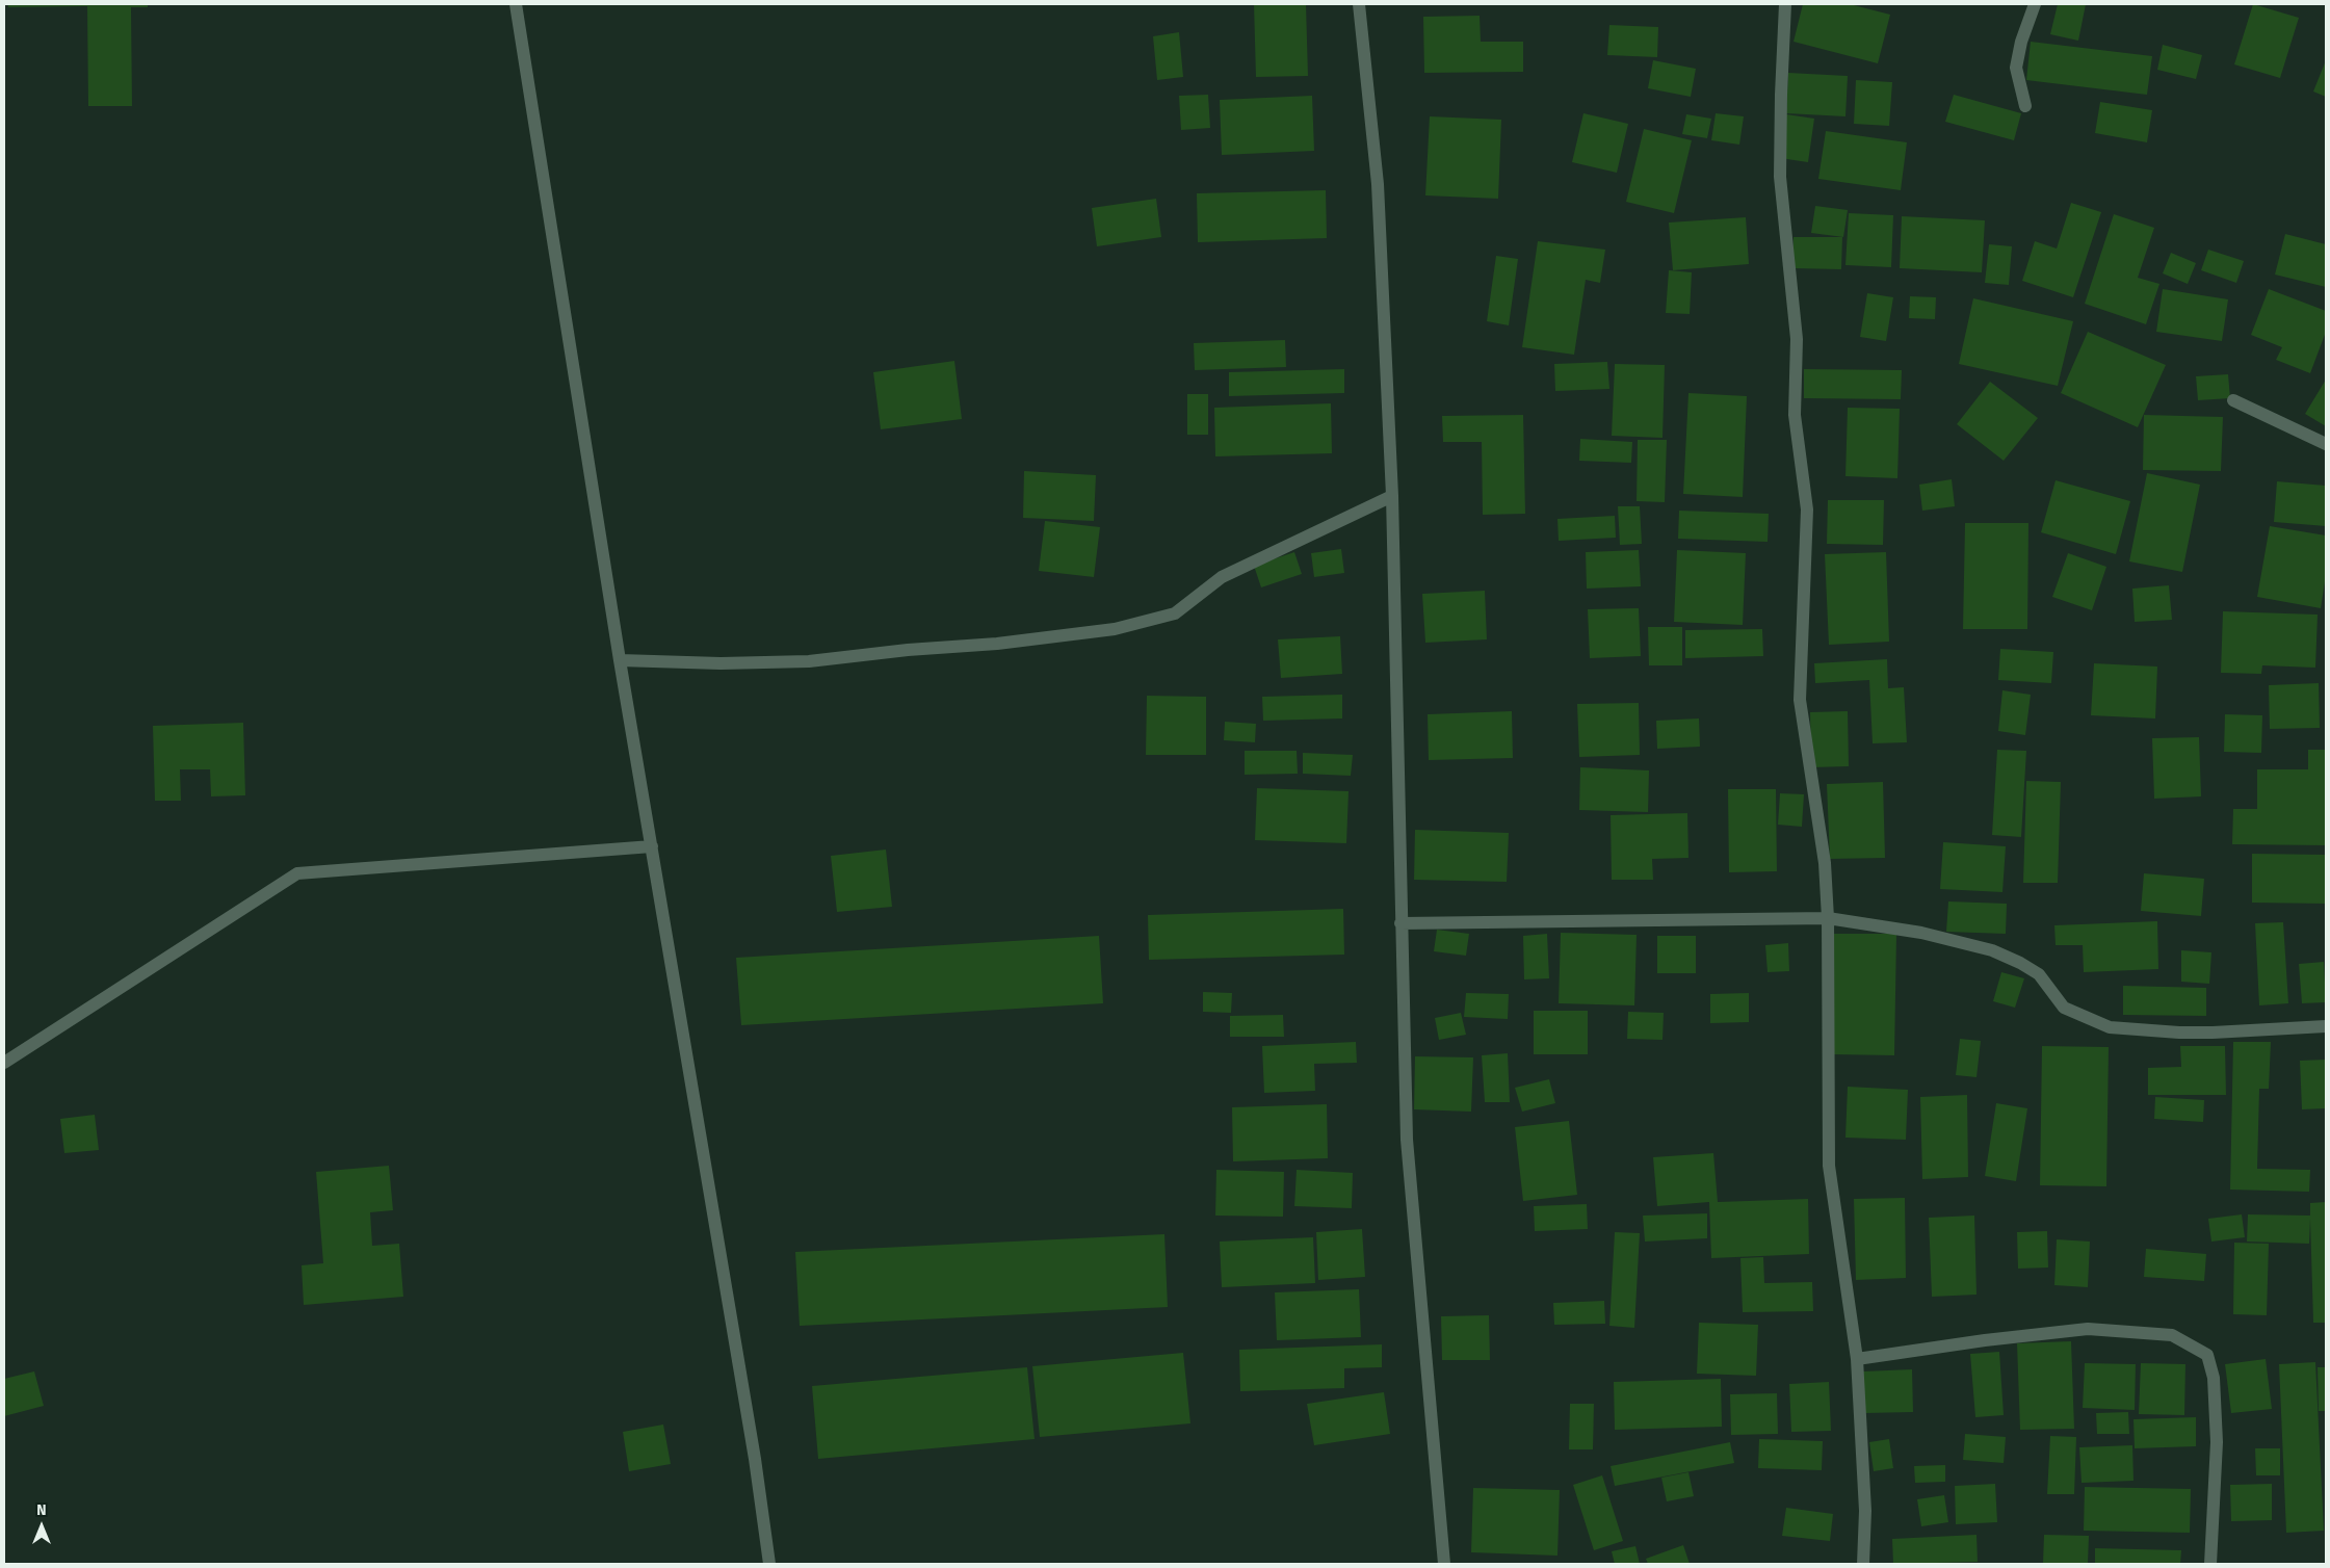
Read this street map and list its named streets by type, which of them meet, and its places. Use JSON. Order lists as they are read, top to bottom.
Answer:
{
  "north": "top"
}
